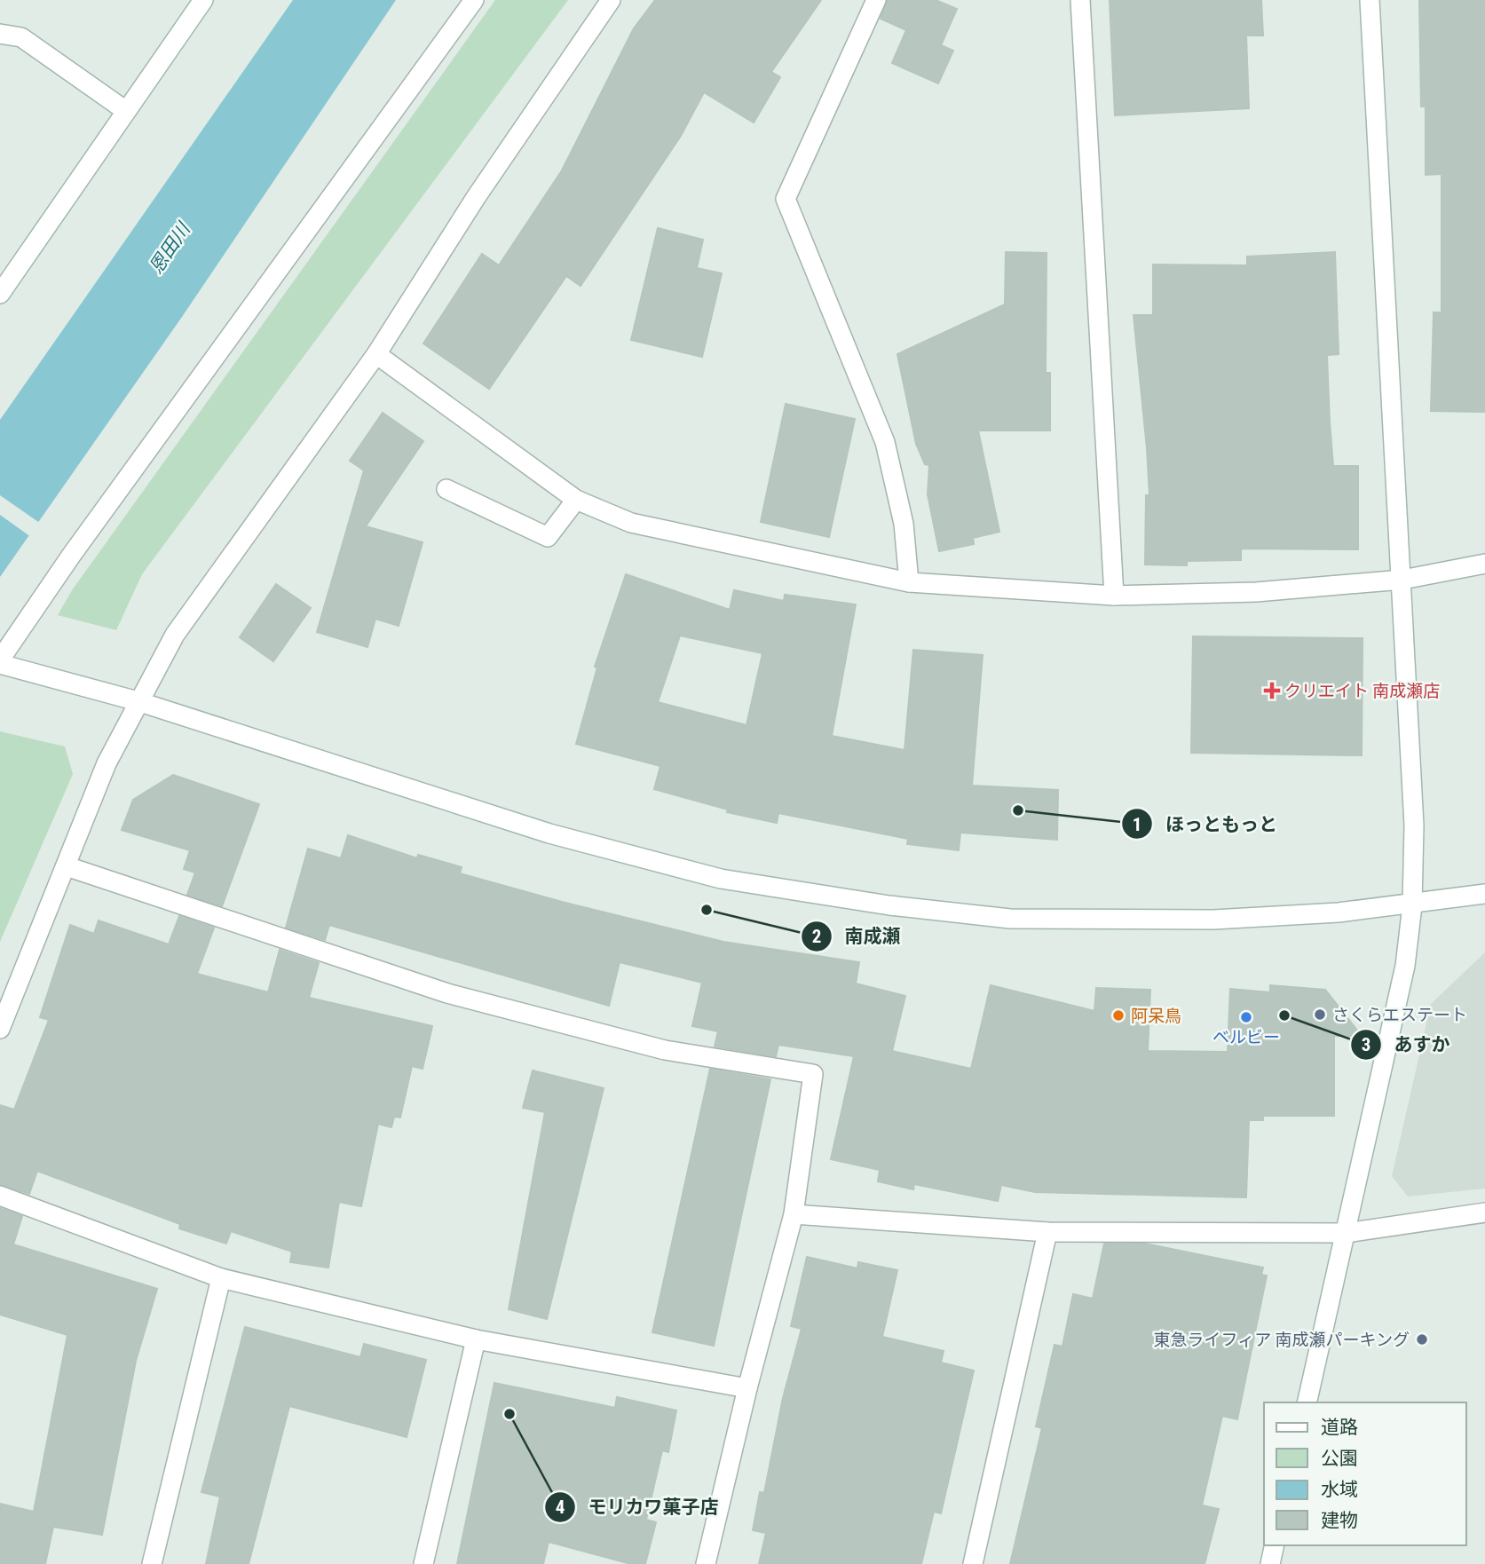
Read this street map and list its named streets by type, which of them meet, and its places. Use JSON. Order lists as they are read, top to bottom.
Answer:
{
  "water": ["恩田川"],
  "places": {
    "health": ["クリエイト 南成瀬店"],
    "other": [
      "ほっともっと",
      "南成瀬",
      "さくらエステート",
      "阿呆鳥",
      "あすか",
      "ベルビー",
      "東急ライフィア 南成瀬パーキング",
      "モリカワ菓子店"
    ]
  },
  "legend": [
    "道路",
    "公園",
    "水域",
    "建物"
  ]
}
